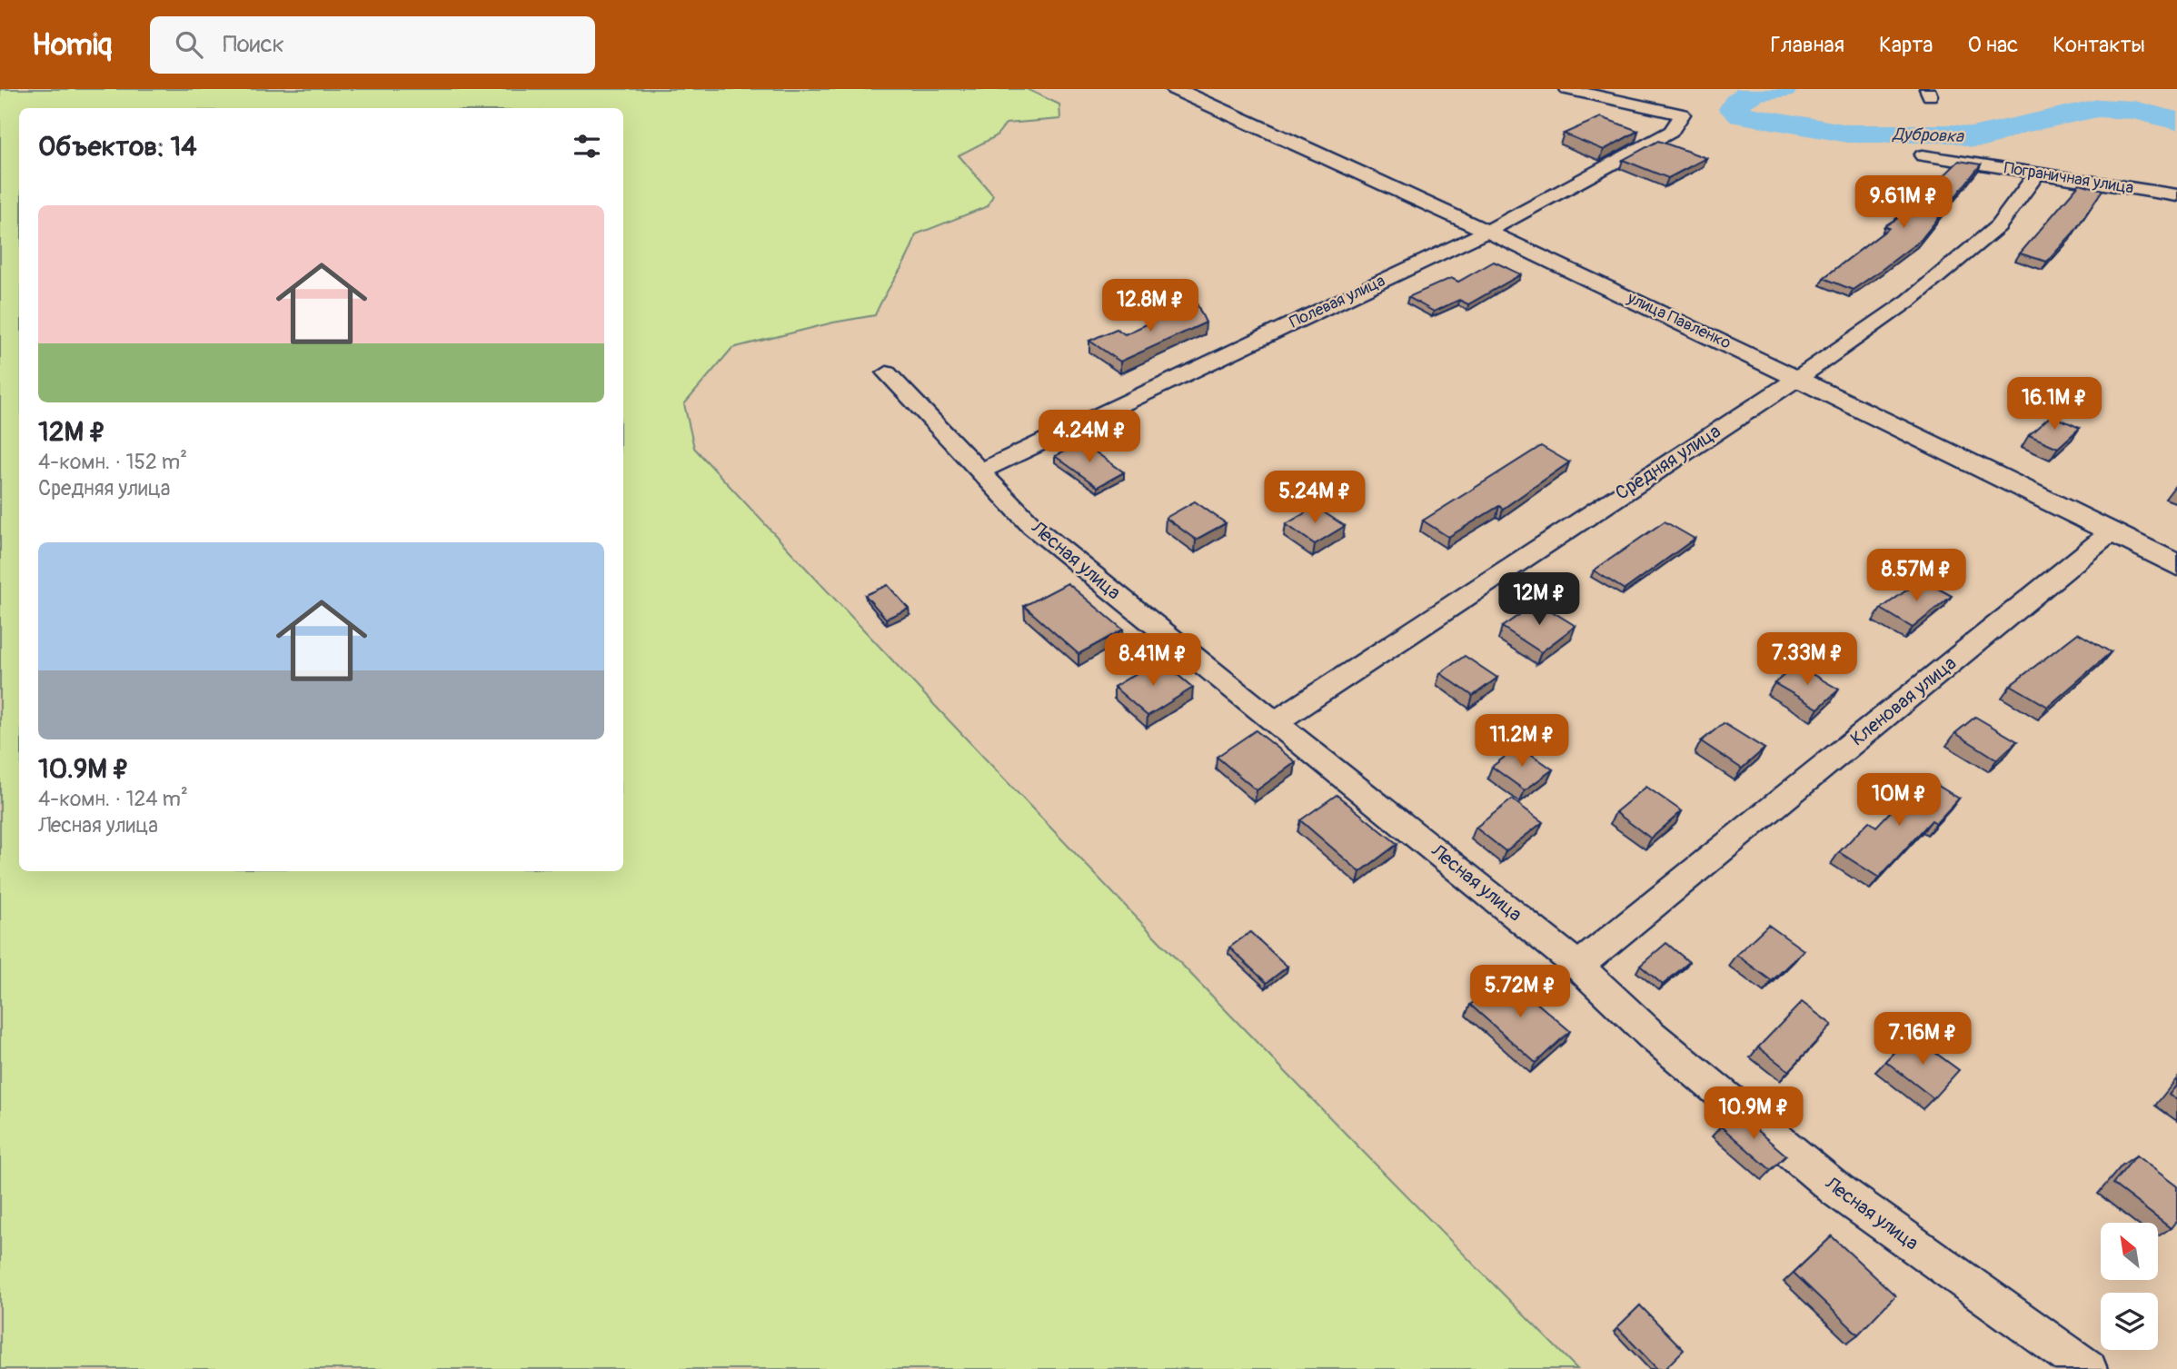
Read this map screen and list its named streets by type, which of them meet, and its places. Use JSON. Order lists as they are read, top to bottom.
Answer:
{
  "streets": {
    "street": [
      "Пограничная улица",
      "Полевая улица",
      "улица Павленко",
      "Средняя улица",
      "Лесная улица",
      "Кленовая улица"
    ]
  },
  "crossings": [
    ["Пограничная улица", "Средняя улица"],
    ["Полевая улица", "улица Павленко"],
    ["Полевая улица", "Лесная улица"],
    ["улица Павленко", "Средняя улица"],
    ["улица Павленко", "Кленовая улица"],
    ["Средняя улица", "Лесная улица"],
    ["Лесная улица", "Кленовая улица"]
  ],
  "water": ["Дубровка"],
  "north": "top left",
  "page": {
    "header": "Homiq",
    "search": "Поиск",
    "nav": [
      "Главная",
      "Карта",
      "О нас",
      "Контакты"
    ],
    "heading": "Объектов: 14",
    "price": [
      "9.61M ₽",
      "12.8M ₽",
      "16.1M ₽",
      "4.24M ₽",
      "5.24M ₽",
      "8.57M ₽",
      "12M ₽",
      "7.33M ₽",
      "8.41M ₽",
      "11.2M ₽",
      "10M ₽",
      "5.72M ₽",
      "7.16M ₽",
      "10.9M ₽"
    ],
    "list": [
      {
        "name": "12M ₽",
        "note": "4-комн. · 152 m² · Средняя улица"
      },
      {
        "name": "10.9M ₽",
        "note": "4-комн. · 124 m² · Лесная улица"
      }
    ]
  }
}
